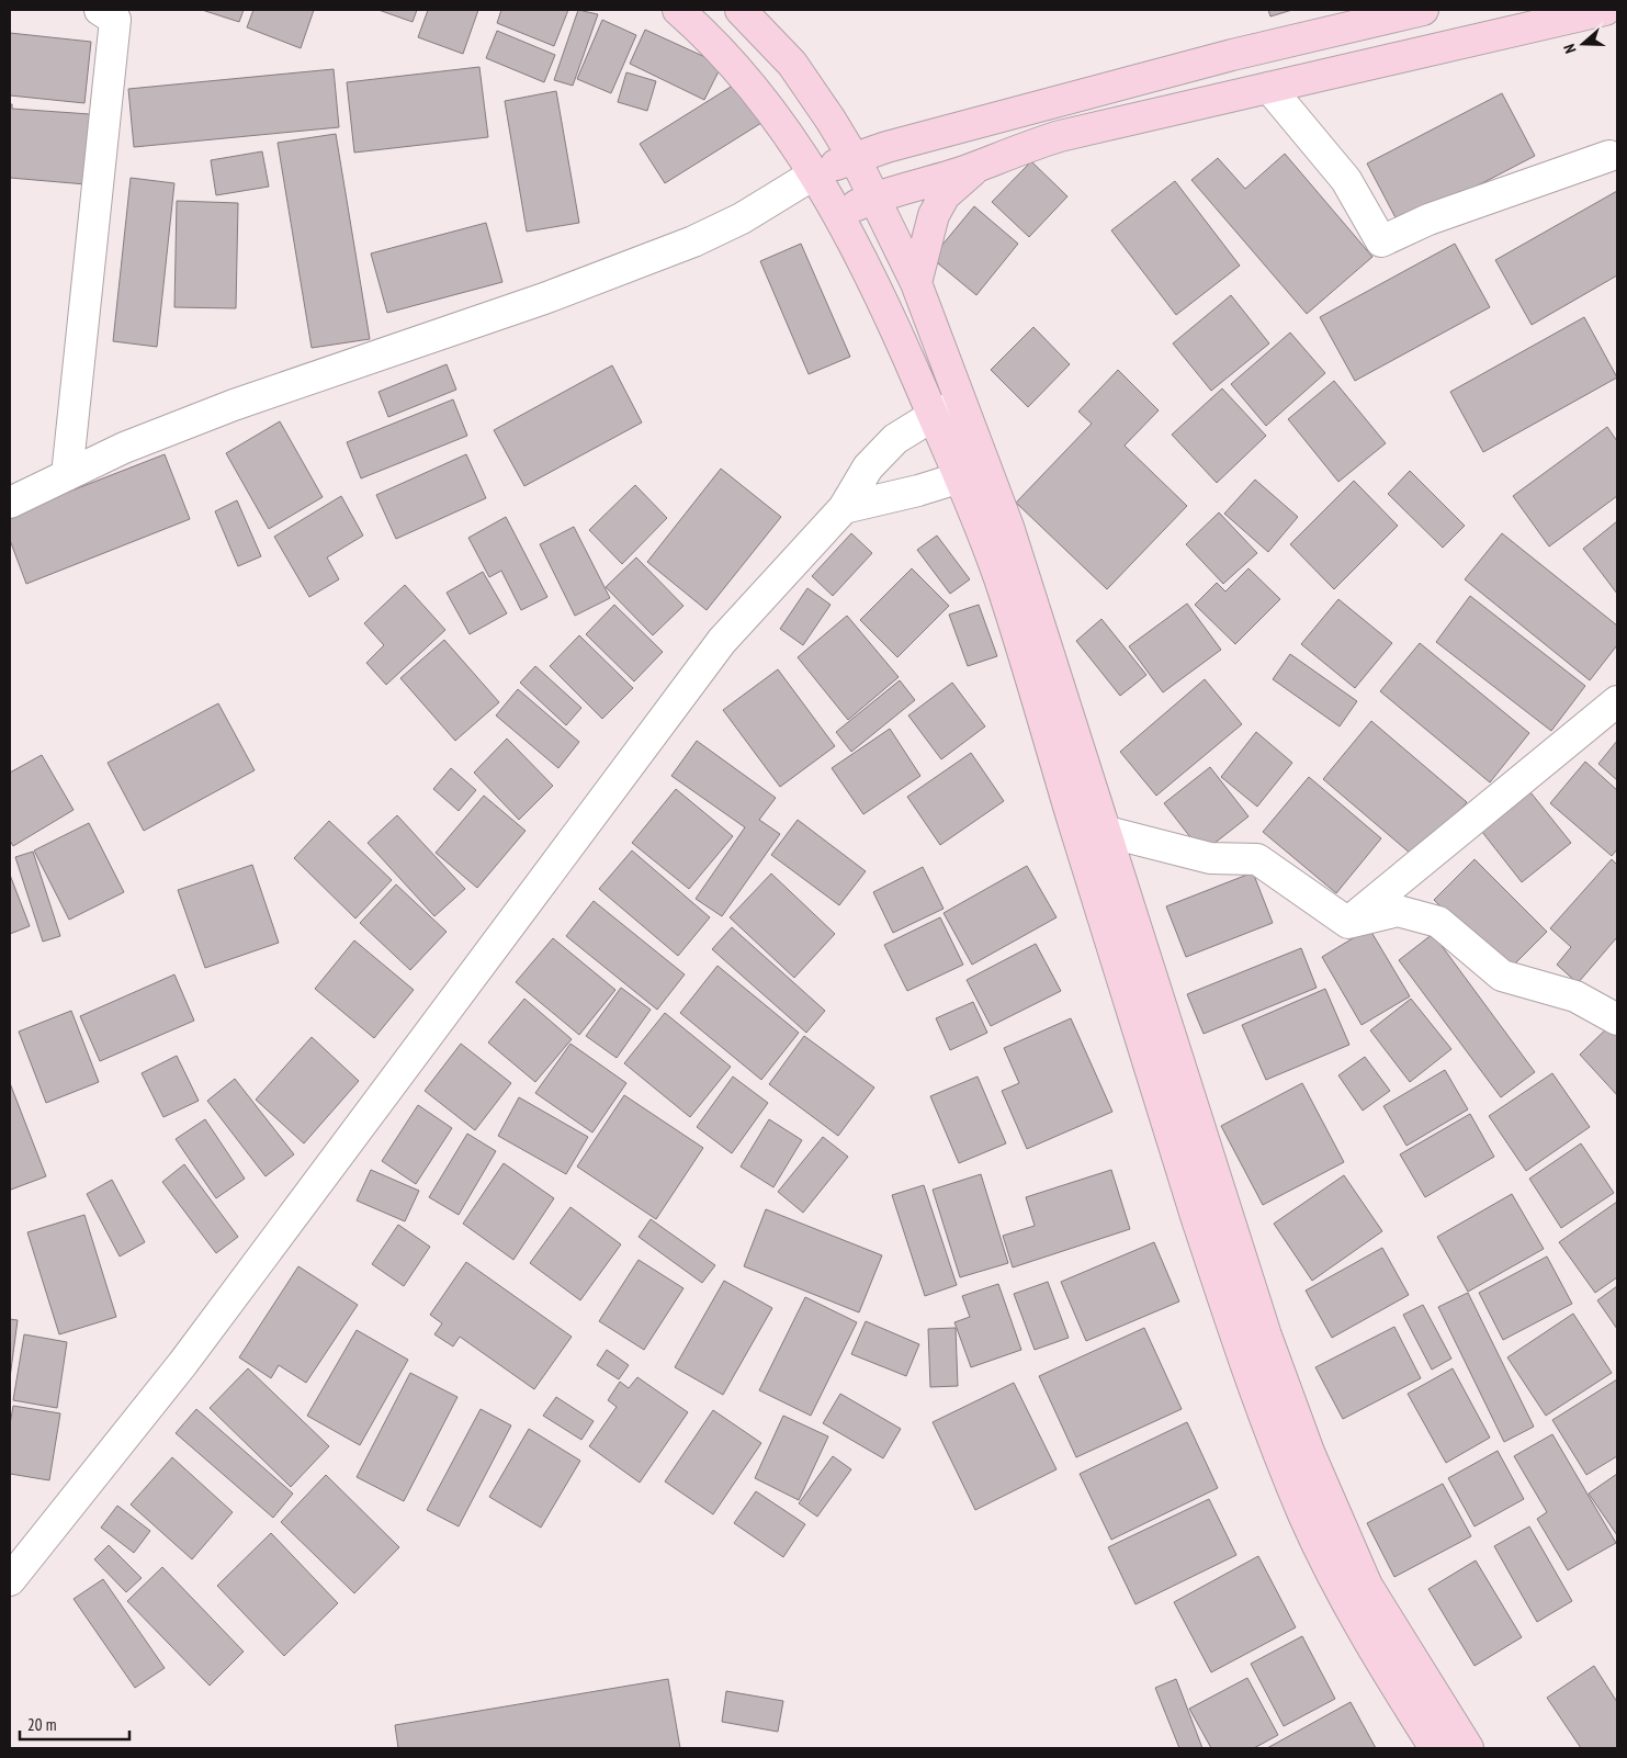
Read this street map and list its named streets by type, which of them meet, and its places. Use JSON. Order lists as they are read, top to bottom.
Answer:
{
  "scale_bar": "20 m",
  "north": "left"
}
